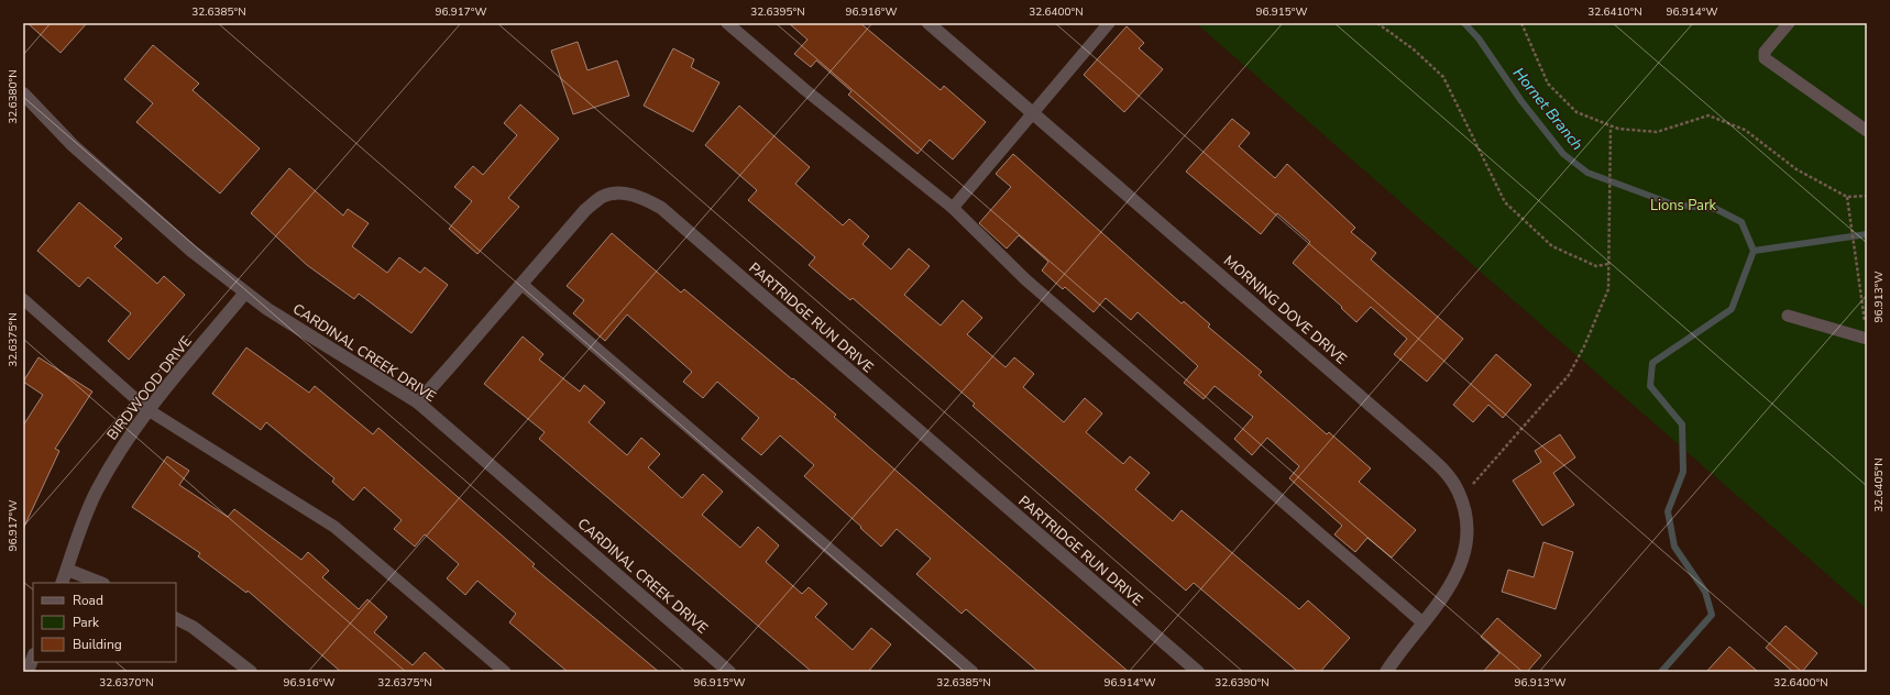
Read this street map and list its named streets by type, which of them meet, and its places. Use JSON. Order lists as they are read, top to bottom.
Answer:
{
  "streets": {
    "street": [
      "MORNING DOVE DRIVE",
      "PARTRIDGE RUN DRIVE",
      "CARDINAL CREEK DRIVE",
      "BIRDWOOD DRIVE"
    ]
  },
  "crossings": [
    ["PARTRIDGE RUN DRIVE", "CARDINAL CREEK DRIVE"],
    ["CARDINAL CREEK DRIVE", "BIRDWOOD DRIVE"]
  ],
  "water": ["Hornet Branch"],
  "parks": ["Lions Park"],
  "legend": ["Road", "Park", "Building"],
  "coordinates": [
    "32.6385°N",
    "96.917°W",
    "32.6395°N",
    "96.916°W",
    "32.6400°N",
    "96.915°W",
    "32.6410°N",
    "96.914°W",
    "32.6380°N",
    "96.913°W",
    "32.6375°N",
    "32.6405°N",
    "32.6370°N",
    "32.6390°N"
  ]
}
